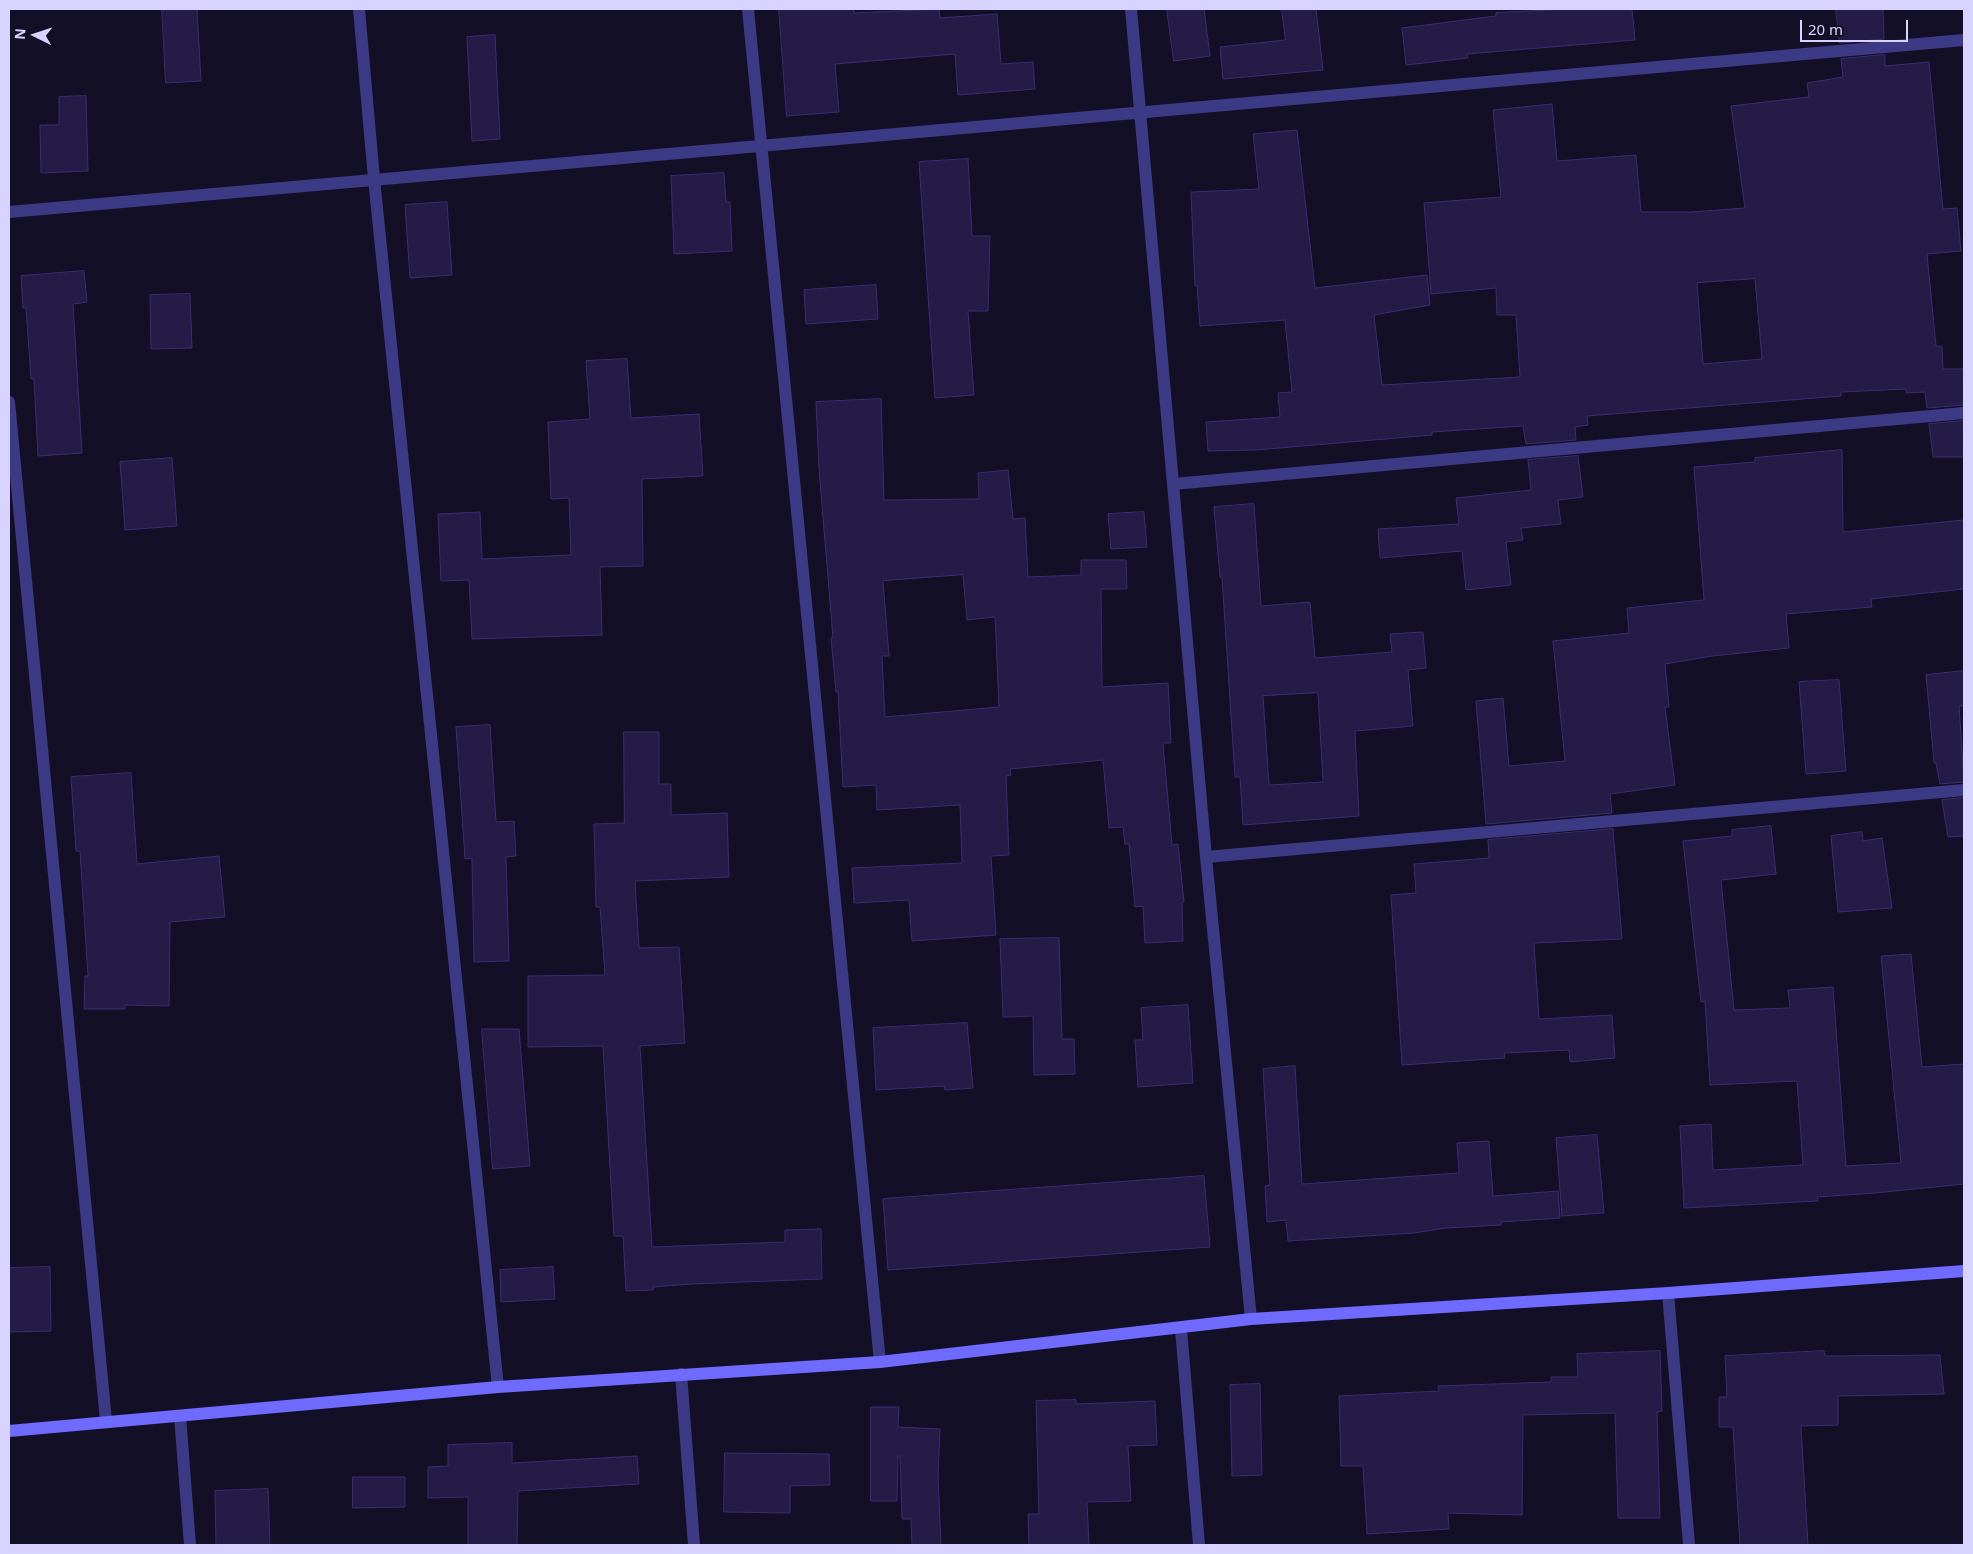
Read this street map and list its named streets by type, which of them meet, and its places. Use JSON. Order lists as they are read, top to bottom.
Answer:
{
  "scale_bar": "20 m",
  "north": "left"
}
